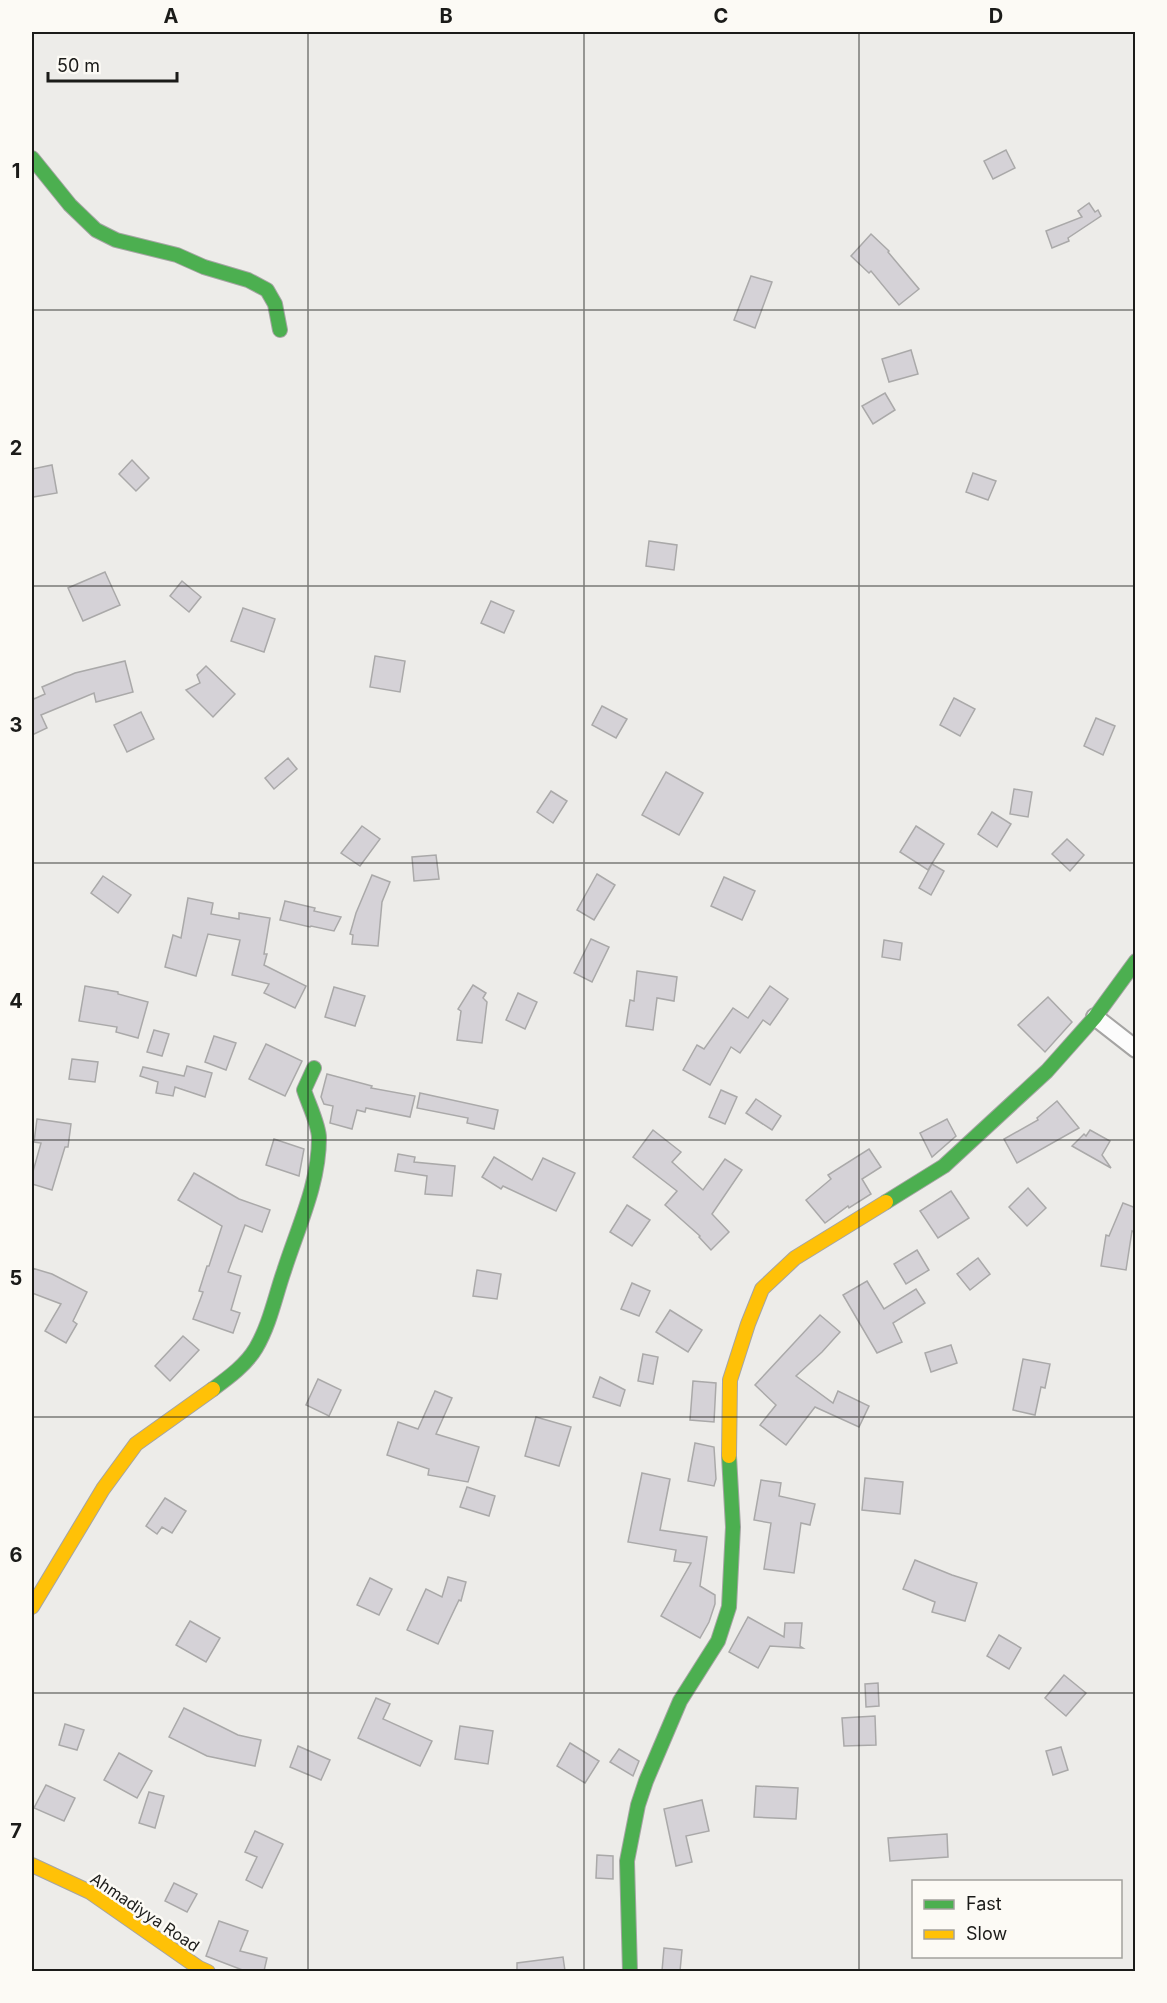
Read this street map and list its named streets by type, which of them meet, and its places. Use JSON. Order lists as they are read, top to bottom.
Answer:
{
  "streets": {
    "street": ["Ahmadiyya Road"]
  },
  "legend": ["Fast", "Slow"],
  "scale_bar": "50 m",
  "grid": {
    "columns": [
      "A",
      "B",
      "C",
      "D"
    ],
    "rows": [
      "1",
      "2",
      "3",
      "4",
      "5",
      "6",
      "7"
    ]
  }
}
